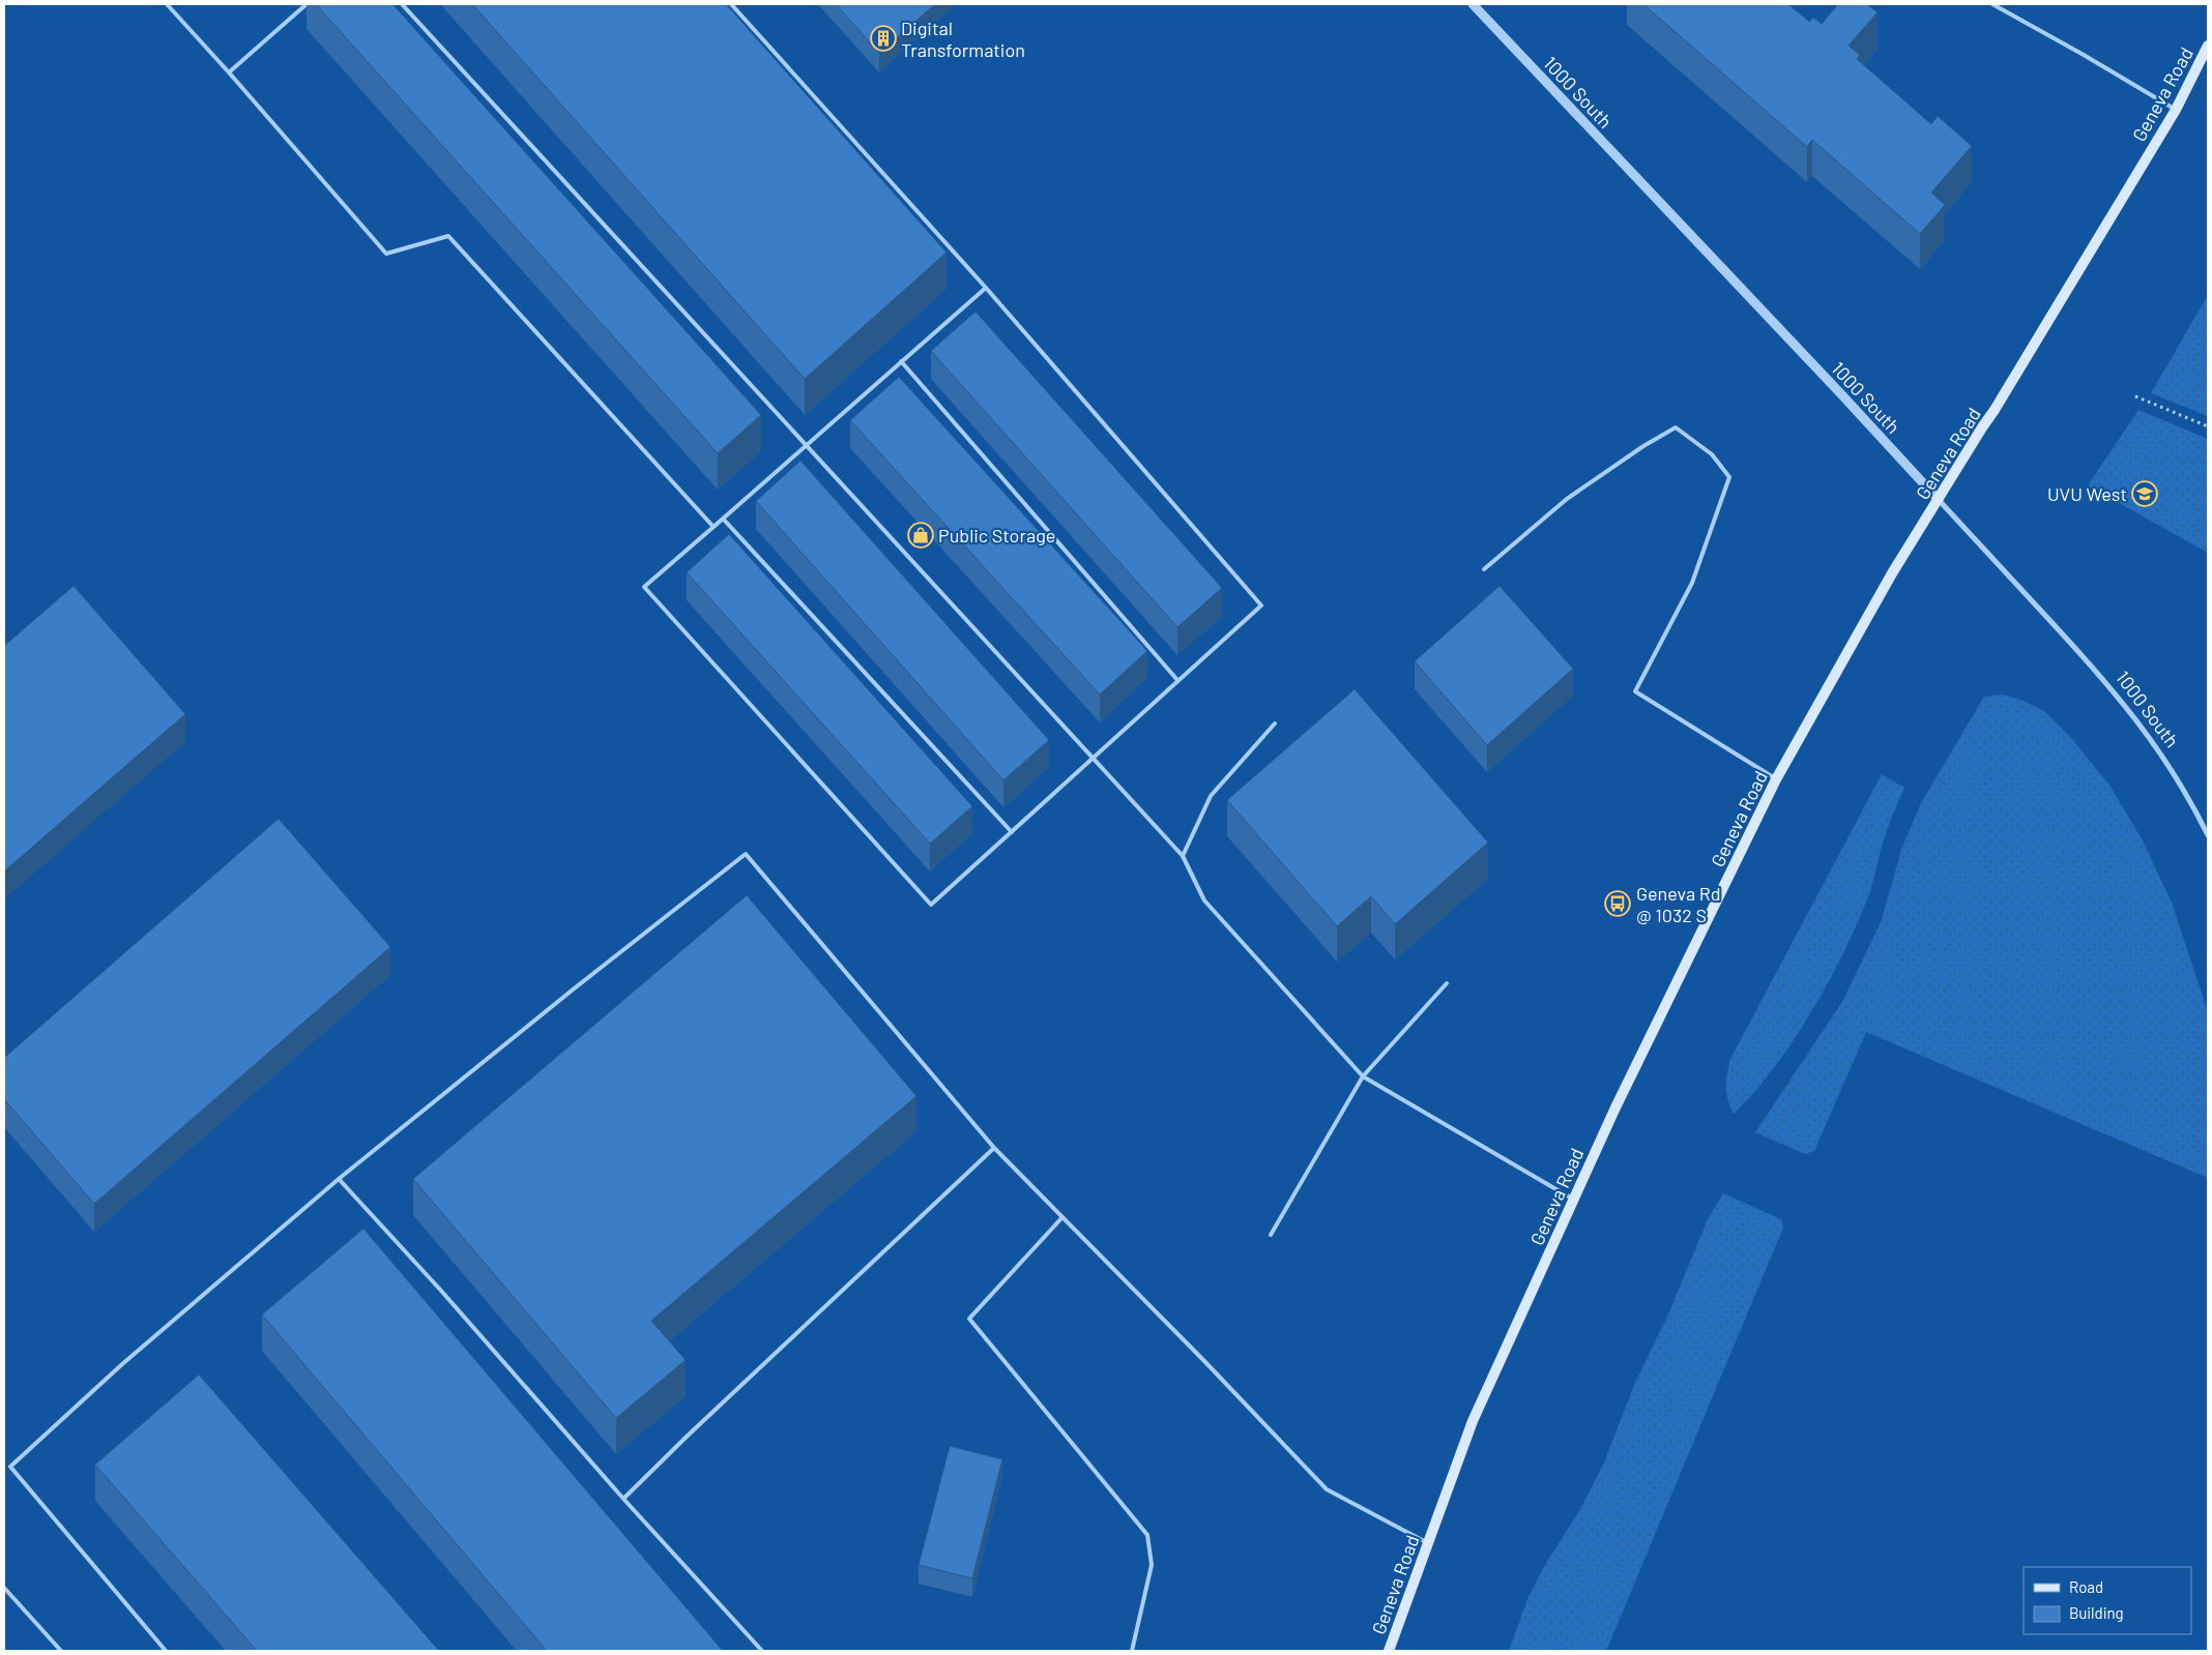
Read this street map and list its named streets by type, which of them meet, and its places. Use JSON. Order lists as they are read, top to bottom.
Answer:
{
  "streets": {
    "main road": ["Geneva Road"],
    "street": ["1000 South"]
  },
  "crossings": [
    ["1000 South", "Geneva Road"]
  ],
  "places": {
    "building": ["Digital Transformation"],
    "school or university": ["UVU West"],
    "shop": ["Public Storage"],
    "bus stop": ["Geneva Rd @ 1032 S"]
  },
  "legend": ["Road", "Building"]
}
